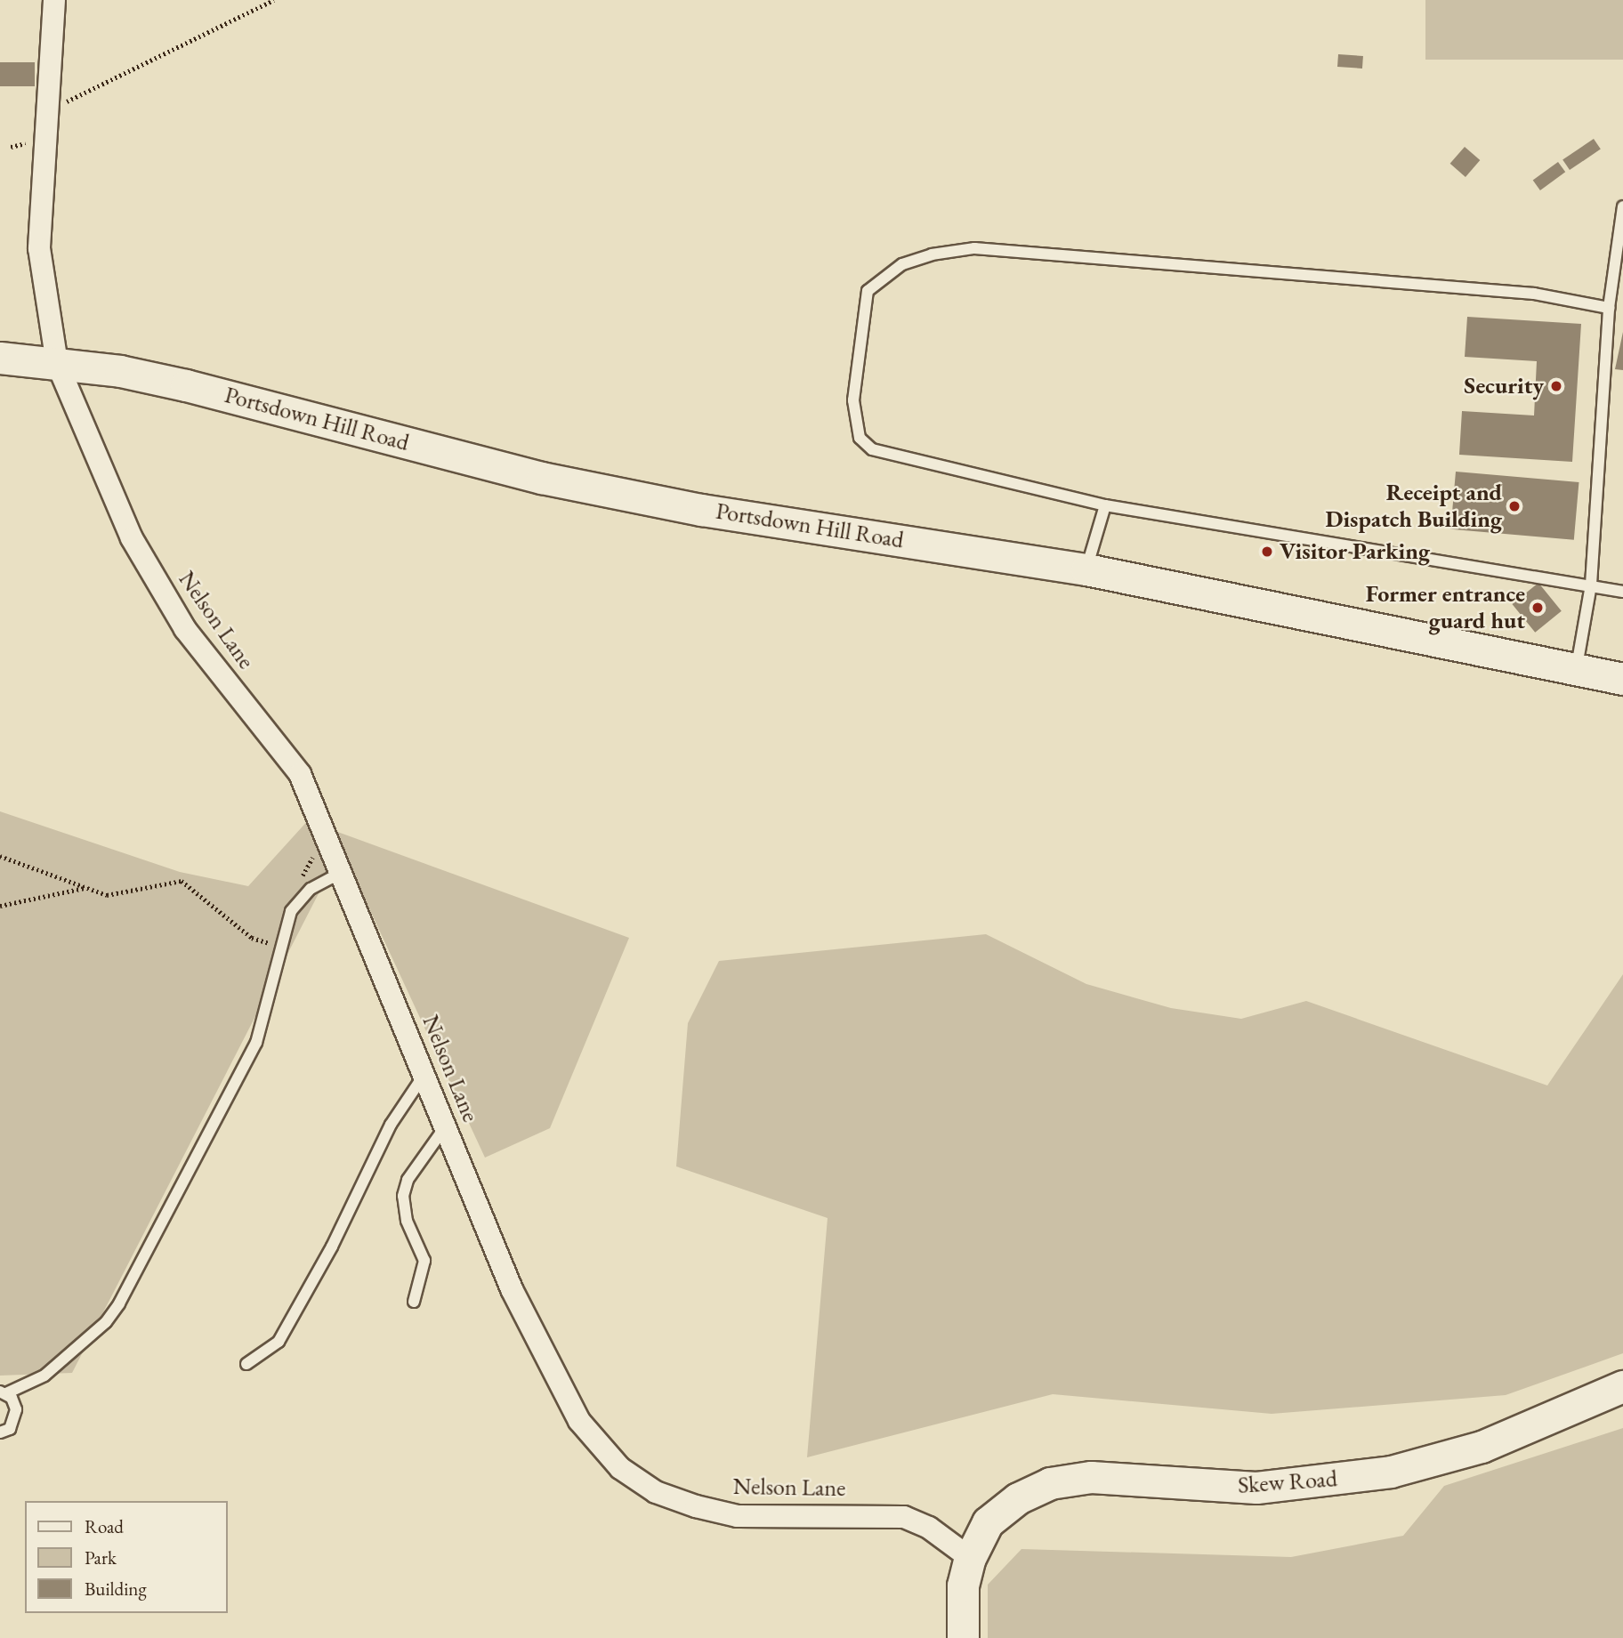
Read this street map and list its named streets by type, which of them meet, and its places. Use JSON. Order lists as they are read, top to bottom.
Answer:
{
  "streets": {
    "street": ["Portsdown Hill Road", "Nelson Lane", "Skew Road"]
  },
  "crossings": [
    ["Portsdown Hill Road", "Nelson Lane"],
    ["Nelson Lane", "Skew Road"]
  ],
  "places": [
    "Security",
    "Receipt and Dispatch Building",
    "Visitor Parking",
    "Former entrance guard hut"
  ],
  "legend": ["Road", "Park", "Building"]
}
